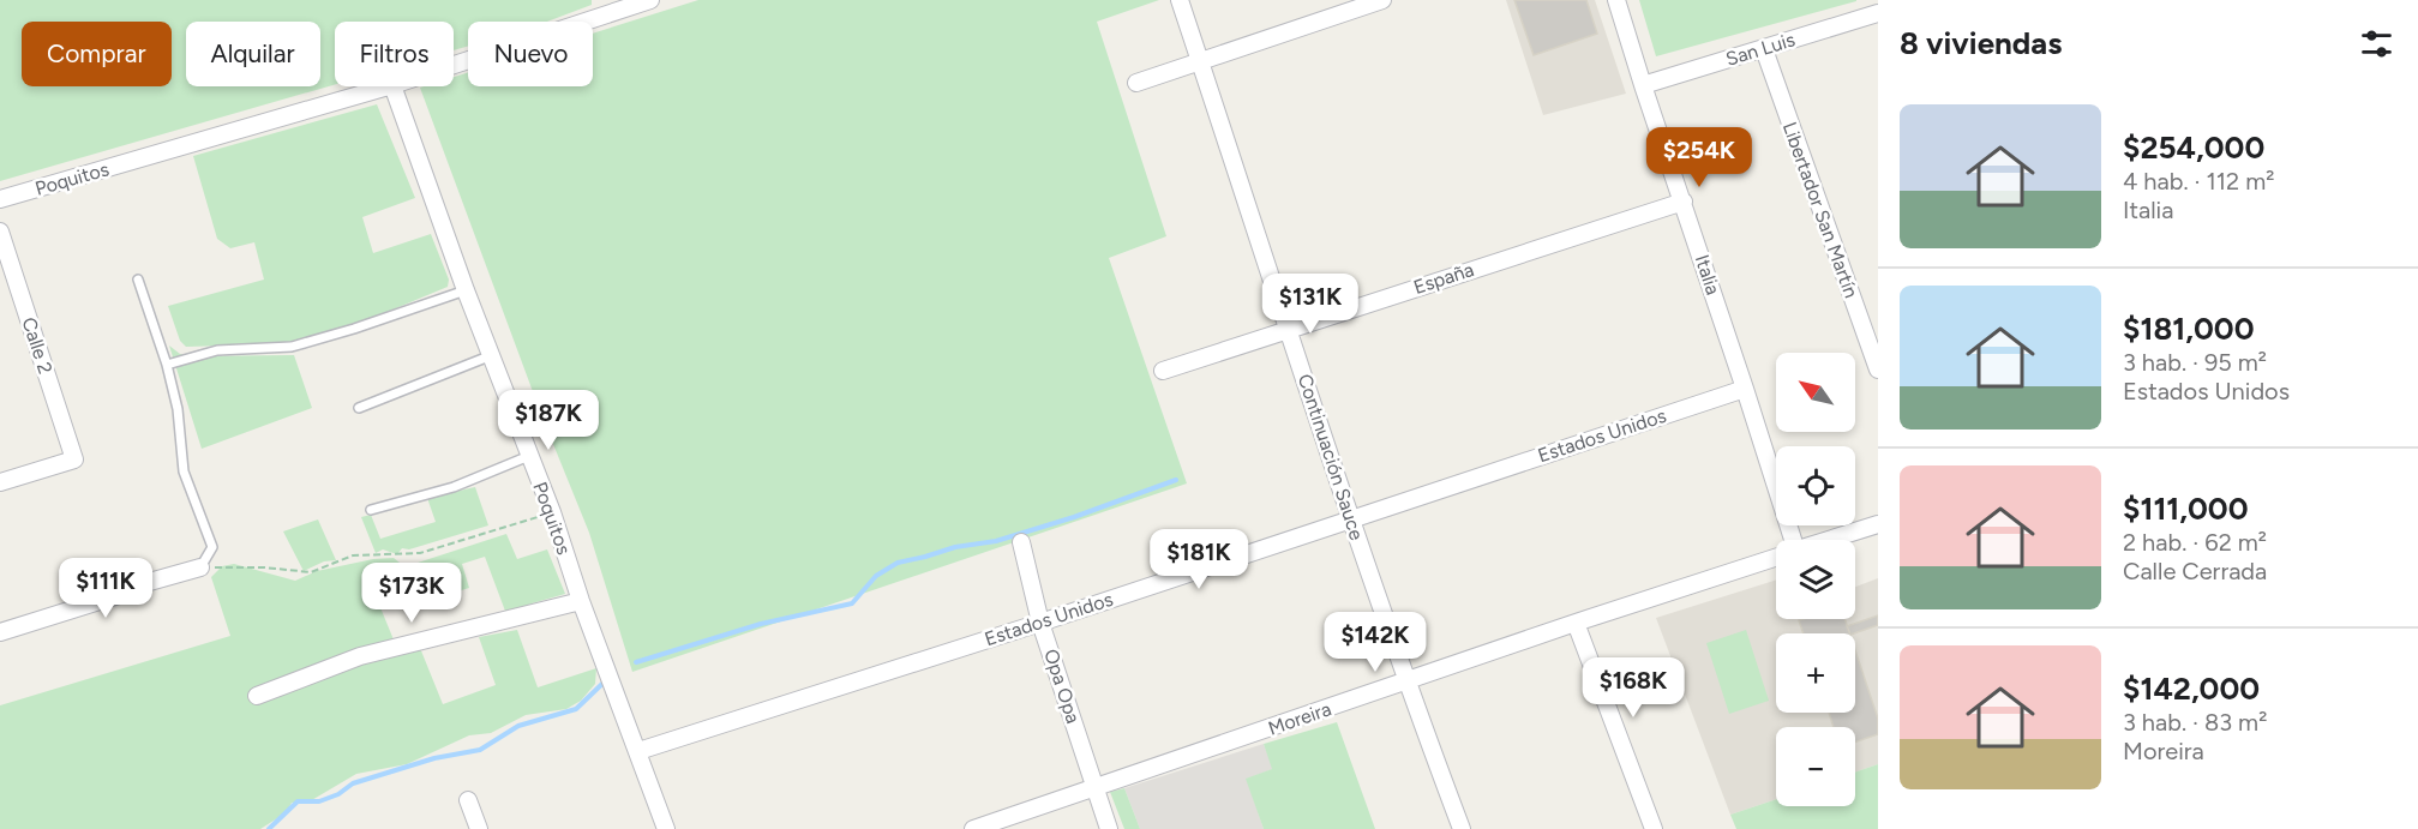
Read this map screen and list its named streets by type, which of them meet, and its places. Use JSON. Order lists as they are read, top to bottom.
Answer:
{
  "streets": {
    "street": [
      "San Luis",
      "Poquitos",
      "Libertador San Martín",
      "Italia",
      "España",
      "Calle 2",
      "Estados Unidos",
      "Continuación Sauce",
      "Opa Opa",
      "Moreira"
    ]
  },
  "crossings": [
    ["San Luis", "Libertador San Martín"],
    ["San Luis", "Italia"],
    ["Poquitos", "Estados Unidos"],
    ["Italia", "España"],
    ["Italia", "Estados Unidos"],
    ["España", "Continuación Sauce"],
    ["Estados Unidos", "Continuación Sauce"],
    ["Estados Unidos", "Opa Opa"],
    ["Continuación Sauce", "Moreira"],
    ["Opa Opa", "Moreira"]
  ],
  "north": "top left",
  "page": {
    "heading": "8 viviendas",
    "chip": [
      "Comprar",
      "Alquilar",
      "Filtros",
      "Nuevo"
    ],
    "list": [
      {
        "name": "$254,000",
        "note": "4 hab. · 112 m² · Italia"
      },
      {
        "name": "$181,000",
        "note": "3 hab. · 95 m² · Estados Unidos"
      },
      {
        "name": "$111,000",
        "note": "2 hab. · 62 m² · Calle Cerrada"
      },
      {
        "name": "$142,000",
        "note": "3 hab. · 83 m² · Moreira"
      }
    ],
    "price": [
      "$254K",
      "$131K",
      "$187K",
      "$181K",
      "$111K",
      "$173K",
      "$142K",
      "$168K"
    ],
    "map_buttons": ["+", "−"]
  }
}
